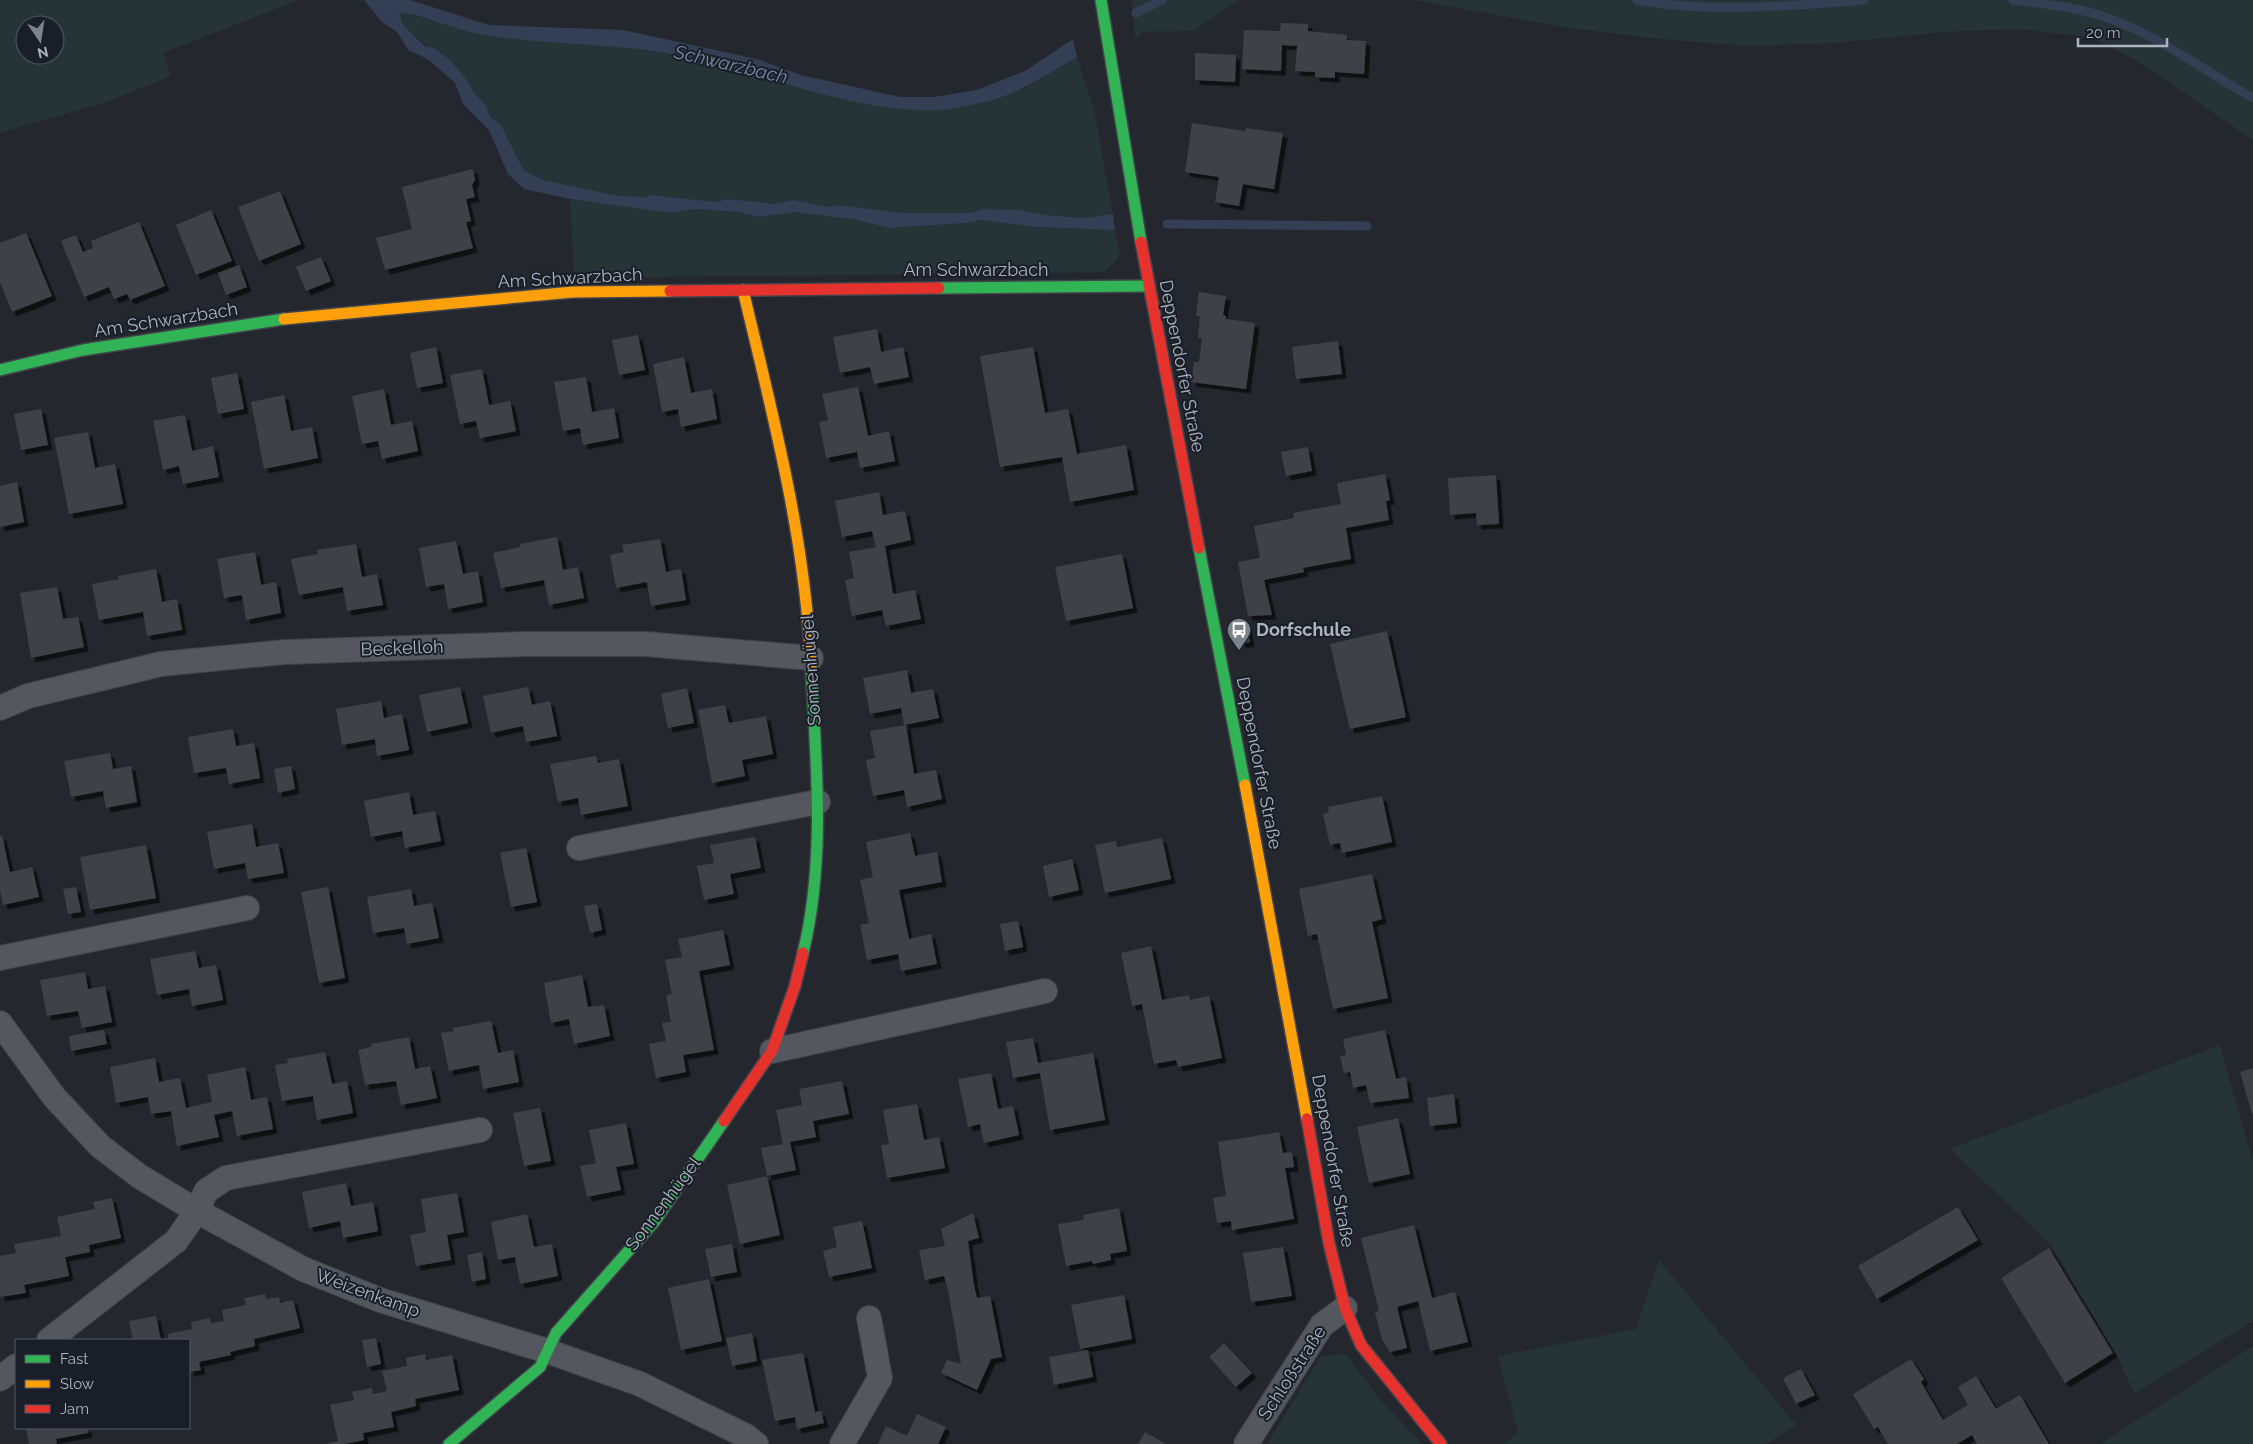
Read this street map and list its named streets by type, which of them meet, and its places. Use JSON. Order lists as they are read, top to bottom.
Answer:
{
  "streets": {
    "street": [
      "Am Schwarzbach",
      "Deppendorfer Straße",
      "Beckelloh",
      "Sonnenhügel",
      "Weizenkamp",
      "Schloßstraße"
    ]
  },
  "crossings": [
    ["Am Schwarzbach", "Deppendorfer Straße"],
    ["Am Schwarzbach", "Sonnenhügel"],
    ["Deppendorfer Straße", "Schloßstraße"],
    ["Beckelloh", "Sonnenhügel"],
    ["Sonnenhügel", "Weizenkamp"]
  ],
  "water": ["Schwarzbach"],
  "places": {
    "bus stop": ["Dorfschule"]
  },
  "legend": ["Fast", "Slow", "Jam"],
  "scale_bar": "20 m",
  "north": "bottom"
}
